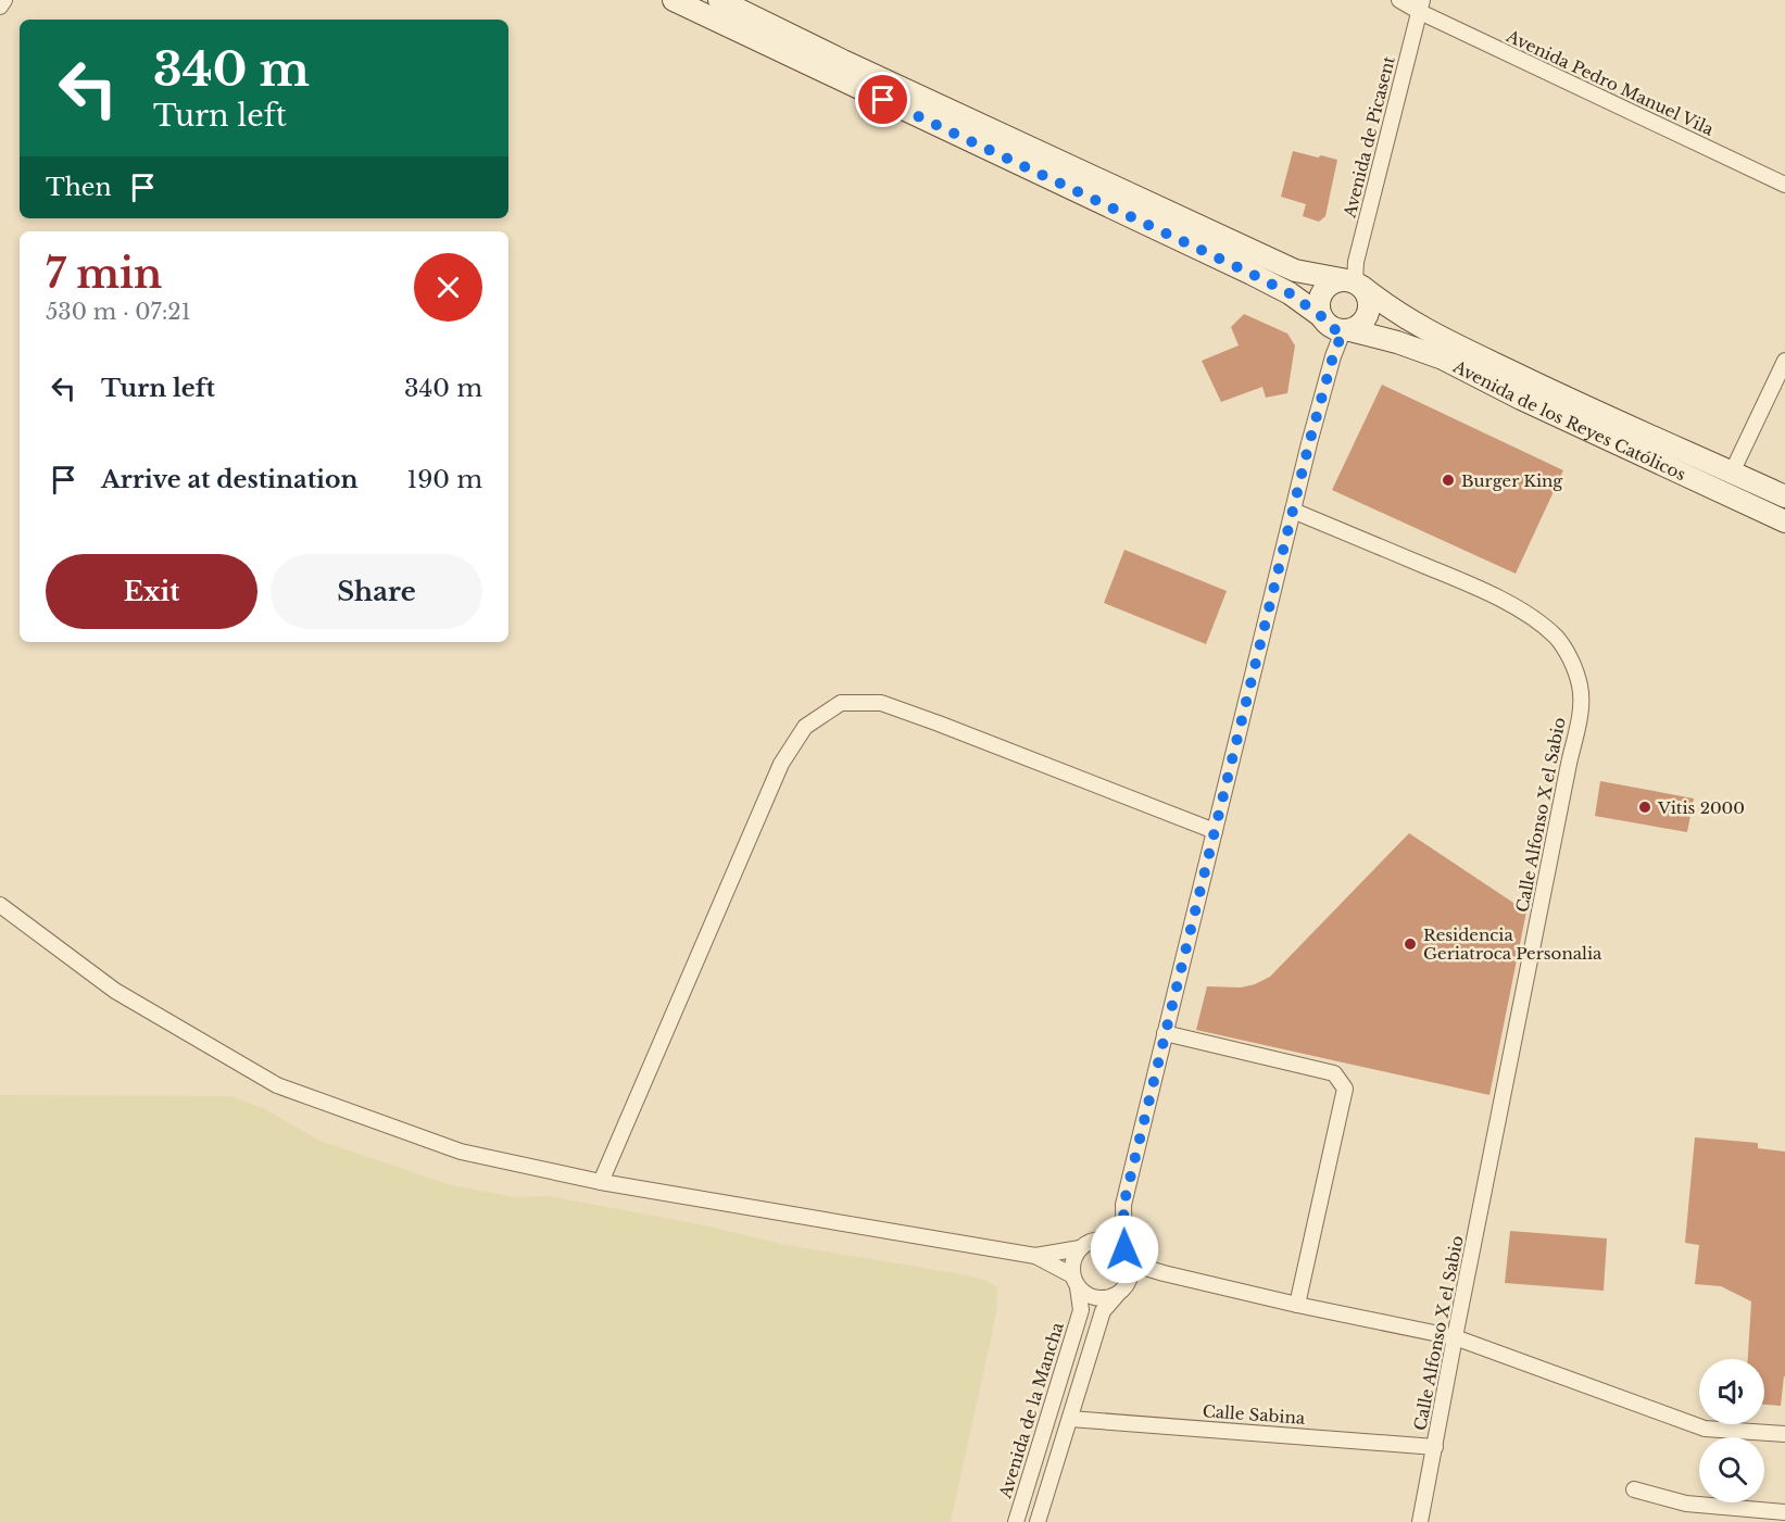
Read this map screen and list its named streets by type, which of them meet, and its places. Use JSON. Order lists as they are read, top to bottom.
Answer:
{
  "streets": {
    "street": [
      "Avenida Pedro Manuel Vila",
      "Avenida de Picasent",
      "Avenida de los Reyes Católicos",
      "Calle Alfonso X el Sabio",
      "Avenida de la Mancha",
      "Calle Sabina"
    ]
  },
  "crossings": [
    ["Avenida Pedro Manuel Vila", "Avenida de Picasent"],
    ["Avenida de Picasent", "Avenida de los Reyes Católicos"],
    ["Calle Alfonso X el Sabio", "Calle Sabina"]
  ],
  "places": ["Burger King", "Vitis 2000", "Residencia Geriatroca Personalia"],
  "page": {
    "turn": ["340 m", "Turn left"],
    "then": "Then",
    "heading": ["7 min", "530 m · 07:21"],
    "list": [
      {
        "name": "Turn left",
        "value": "340 m"
      },
      {
        "name": "Arrive at destination",
        "value": "190 m"
      }
    ],
    "buttons": ["Exit", "Share"]
  }
}
